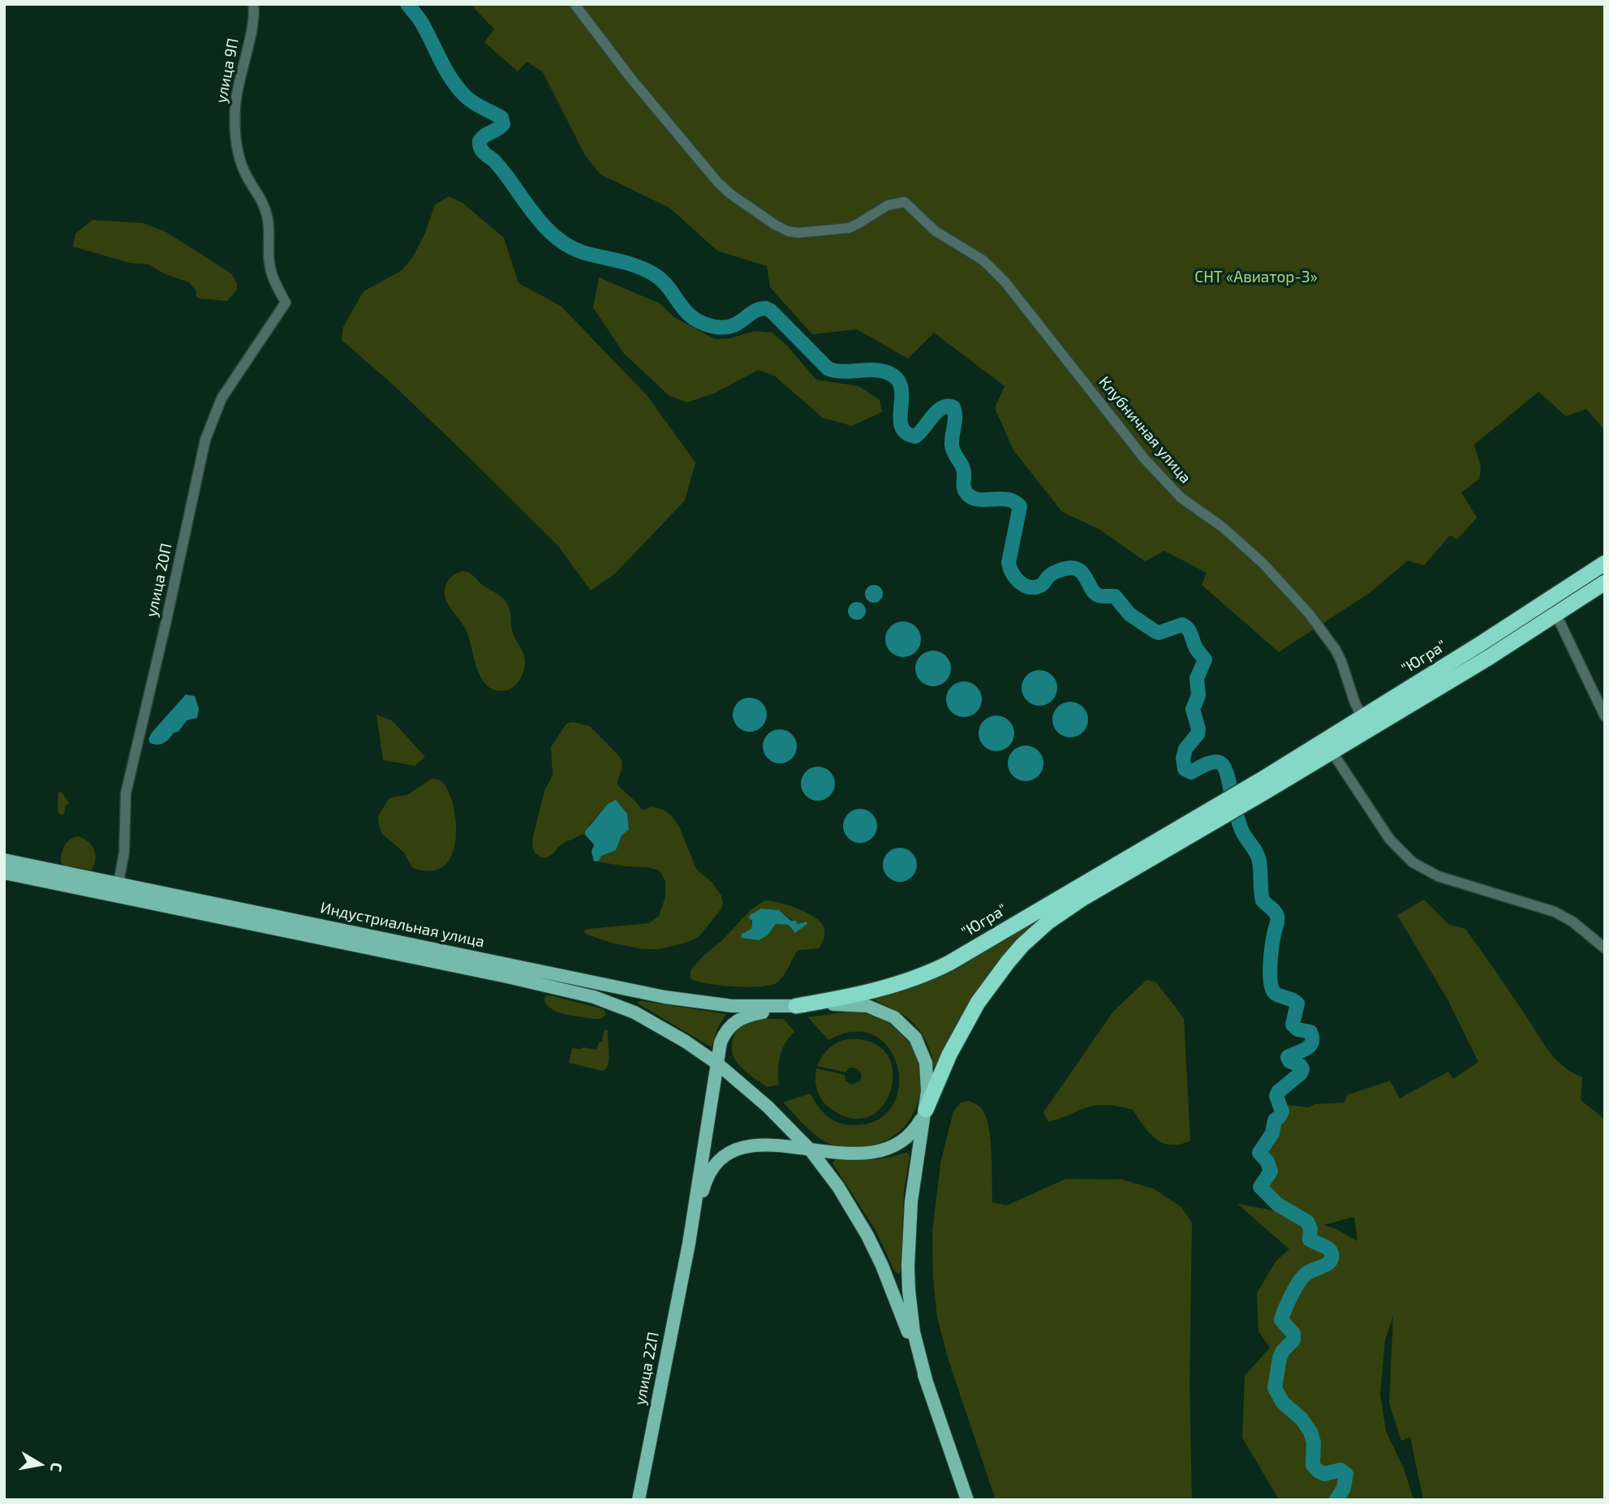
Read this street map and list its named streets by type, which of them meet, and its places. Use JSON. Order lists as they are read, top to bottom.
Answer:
{
  "streets": {
    "highway": ["\"Югра\""],
    "main road": ["Индустриальная улица", "улица 22П"],
    "street": ["улица 9П", "Клубничная улица", "улица 20П"]
  },
  "crossings": [
    ["улица 9П", "улица 20П"],
    ["Клубничная улица", "\"Югра\""],
    ["улица 20П", "Индустриальная улица"],
    ["\"Югра\"", "Индустриальная улица"],
    ["\"Югра\"", "улица 22П"],
    ["Индустриальная улица", "улица 22П"]
  ],
  "parks": ["СНТ «Авиатор-3»"],
  "north": "right"
}
